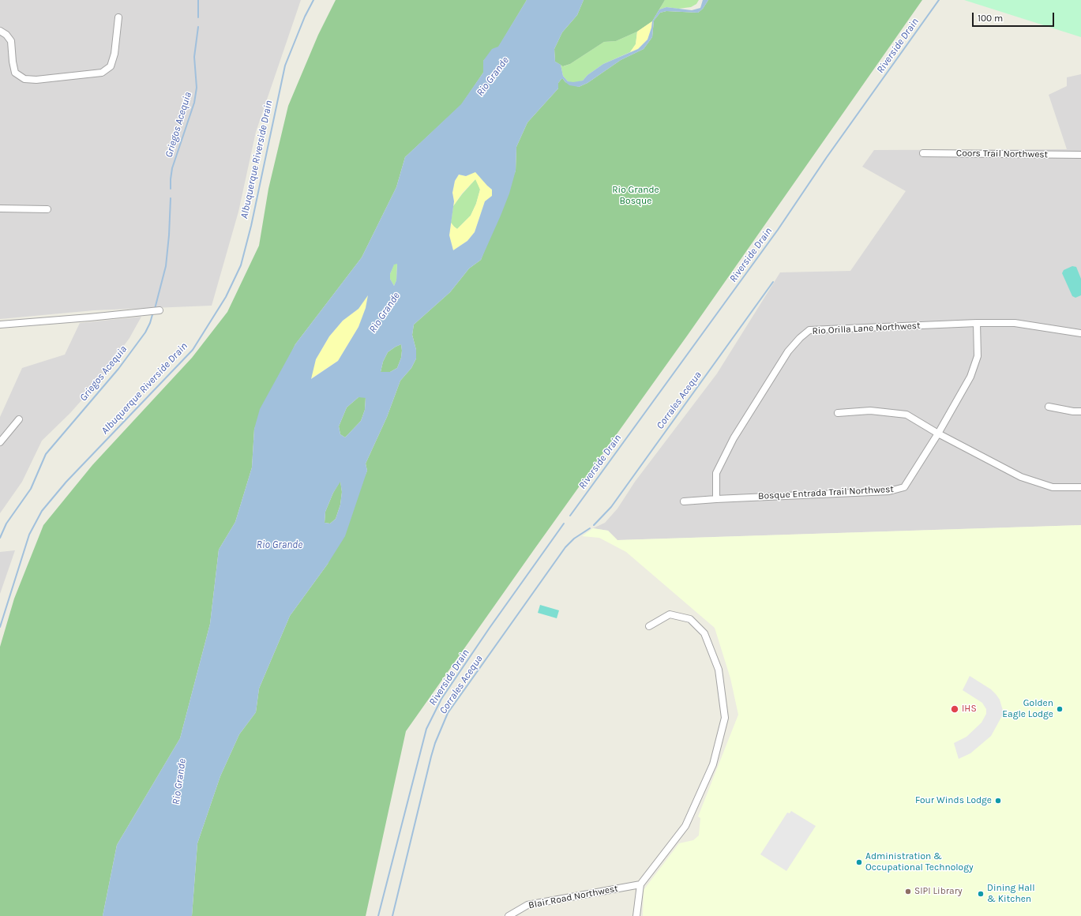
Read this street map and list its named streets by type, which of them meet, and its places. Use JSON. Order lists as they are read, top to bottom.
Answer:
{
  "streets": {
    "street": [
      "Coors Trail Northwest",
      "Rio Orilla Lane Northwest",
      "Bosque Entrada Trail Northwest",
      "Blair Road Northwest"
    ]
  },
  "crossings": [
    ["Rio Orilla Lane Northwest", "Bosque Entrada Trail Northwest"]
  ],
  "water": [
    "Riverside Drain",
    "Rio Grande",
    "Griegos Acequia",
    "Albuquerque Riverside Drain",
    "Corrales Acequa"
  ],
  "parks": ["Rio Grande Bosque"],
  "places": [
    "IHS",
    "Golden Eagle Lodge",
    "Four Winds Lodge",
    "Administration & Occupational Technology",
    "SIPI Library",
    "Dining Hall & Kitchen"
  ],
  "scale_bar": "100 m"
}
